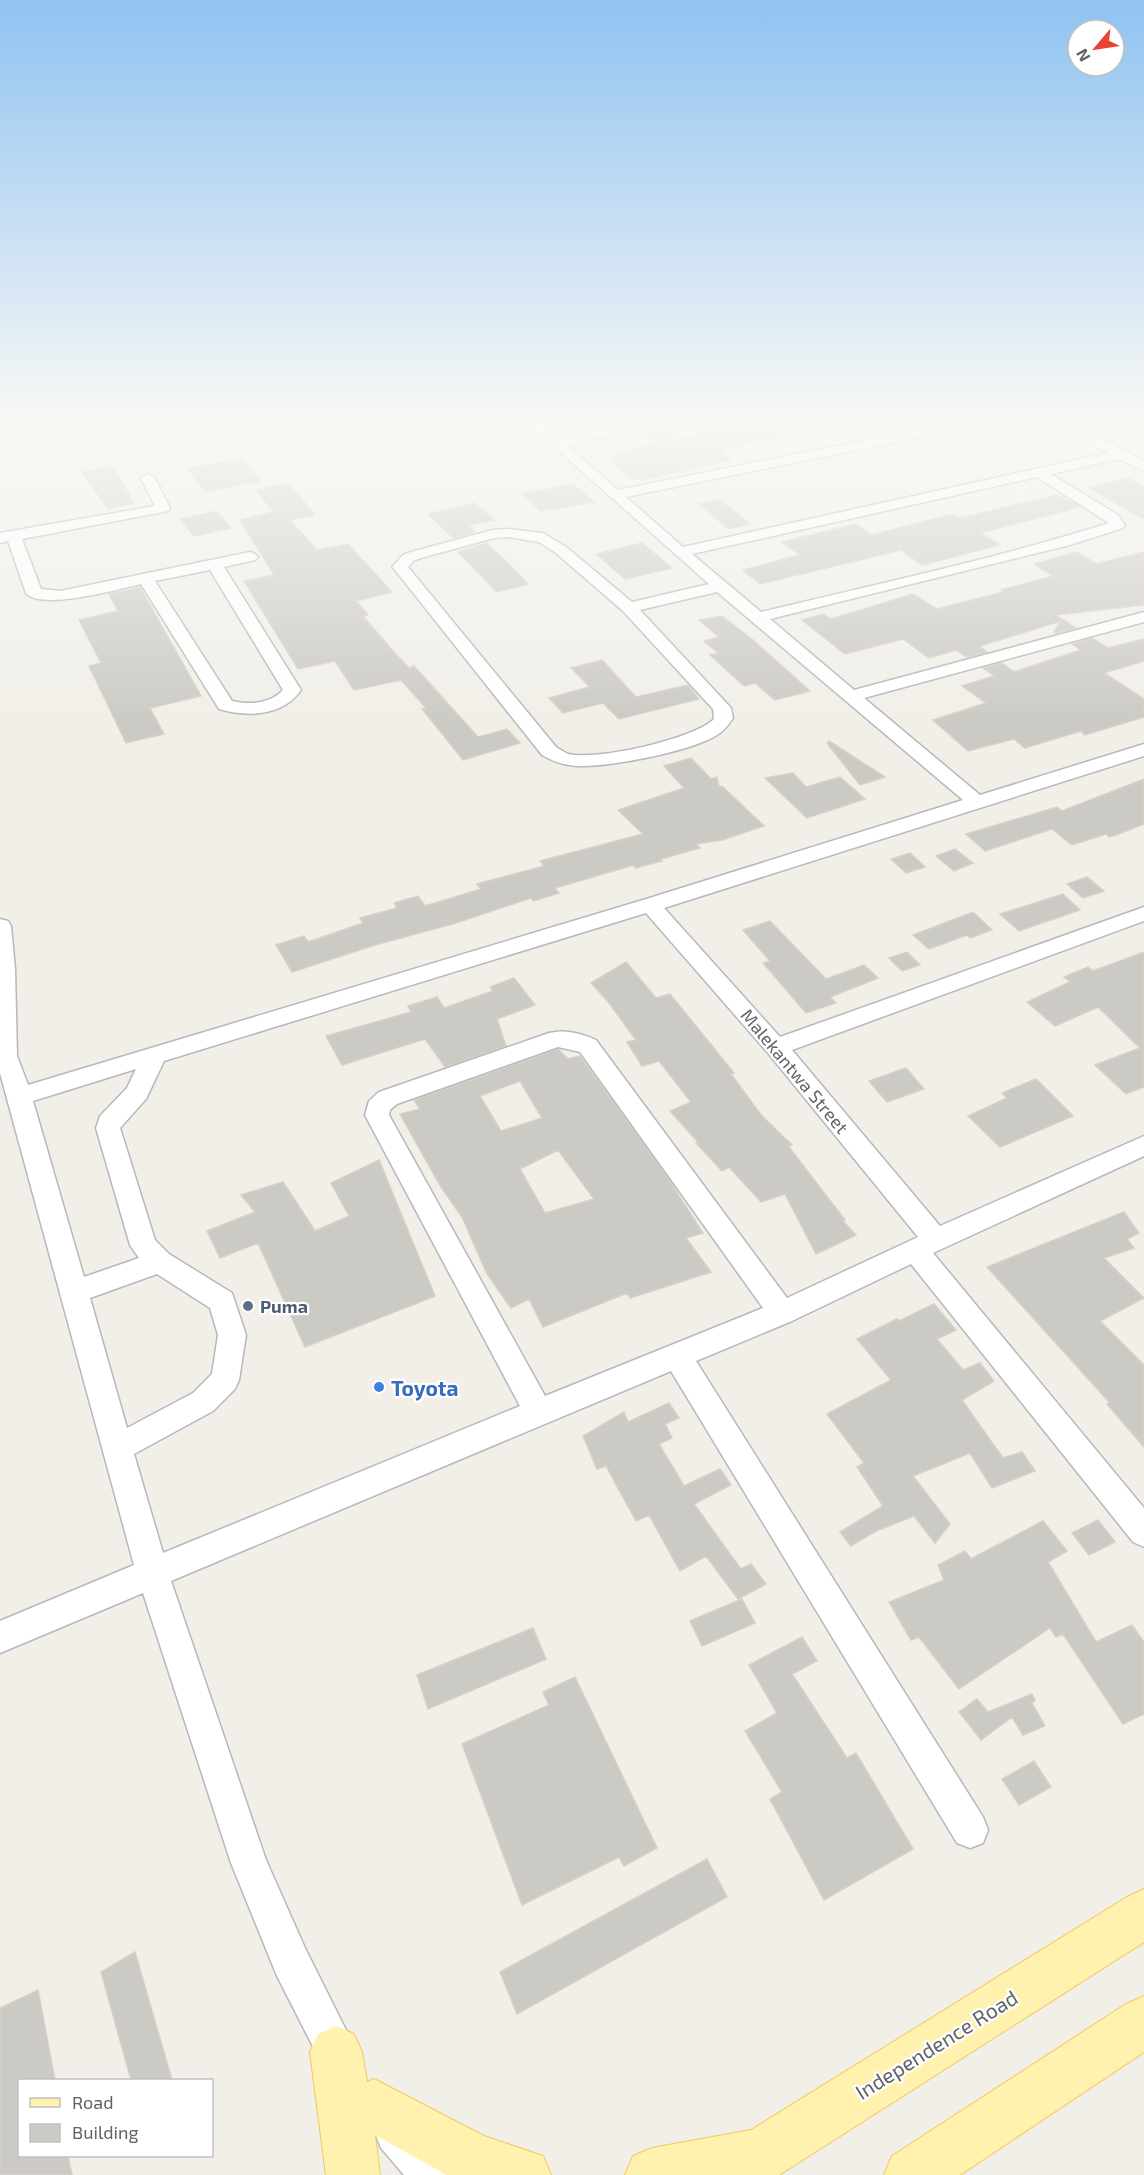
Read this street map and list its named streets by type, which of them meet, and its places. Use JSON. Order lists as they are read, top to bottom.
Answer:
{
  "streets": {
    "main road": ["Independence Road"],
    "street": ["Malekantwa Street"]
  },
  "places": ["Puma", "Toyota"],
  "legend": ["Road", "Building"],
  "north": "bottom left"
}
